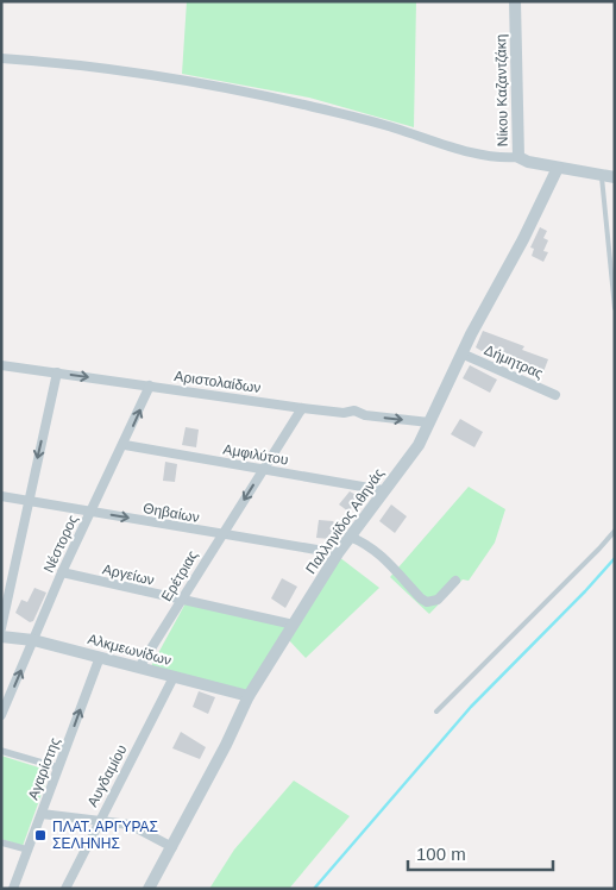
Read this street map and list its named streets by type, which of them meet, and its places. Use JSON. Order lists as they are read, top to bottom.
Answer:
{
  "streets": {
    "street": [
      "Νίκου Καζαντζάκη",
      "Δήμητρας",
      "Αριστολαίδων",
      "Αμφιλύτου",
      "Θηβαίων",
      "Παλληνίδος Αθηνάς",
      "Νέστορος",
      "Αργείων",
      "Ερέτριας",
      "Αλκμεωνίδων",
      "Αγαρίστης",
      "Αυγδαμίου"
    ]
  },
  "crossings": [
    ["Νίκου Καζαντζάκη", "Παλληνίδος Αθηνάς"],
    ["Δήμητρας", "Παλληνίδος Αθηνάς"],
    ["Αριστολαίδων", "Παλληνίδος Αθηνάς"],
    ["Αριστολαίδων", "Νέστορος"],
    ["Αριστολαίδων", "Ερέτριας"],
    ["Αμφιλύτου", "Παλληνίδος Αθηνάς"],
    ["Αμφιλύτου", "Νέστορος"],
    ["Αμφιλύτου", "Ερέτριας"],
    ["Θηβαίων", "Παλληνίδος Αθηνάς"],
    ["Θηβαίων", "Νέστορος"],
    ["Θηβαίων", "Ερέτριας"],
    ["Παλληνίδος Αθηνάς", "Αργείων"],
    ["Παλληνίδος Αθηνάς", "Αλκμεωνίδων"],
    ["Νέστορος", "Αργείων"],
    ["Νέστορος", "Αλκμεωνίδων"],
    ["Αργείων", "Ερέτριας"],
    ["Ερέτριας", "Αλκμεωνίδων"],
    ["Αλκμεωνίδων", "Αγαρίστης"],
    ["Αλκμεωνίδων", "Αυγδαμίου"]
  ],
  "one_way": [
    "Αριστολαίδων",
    "Θηβαίων",
    "Νέστορος",
    "Αγαρίστης"
  ],
  "places": {
    "transit": ["ΠΛΑΤ. ΑΡΓΥΡΑΣ ΣΕΛΗΝΗΣ"]
  },
  "scale_bar": "100 m"
}
